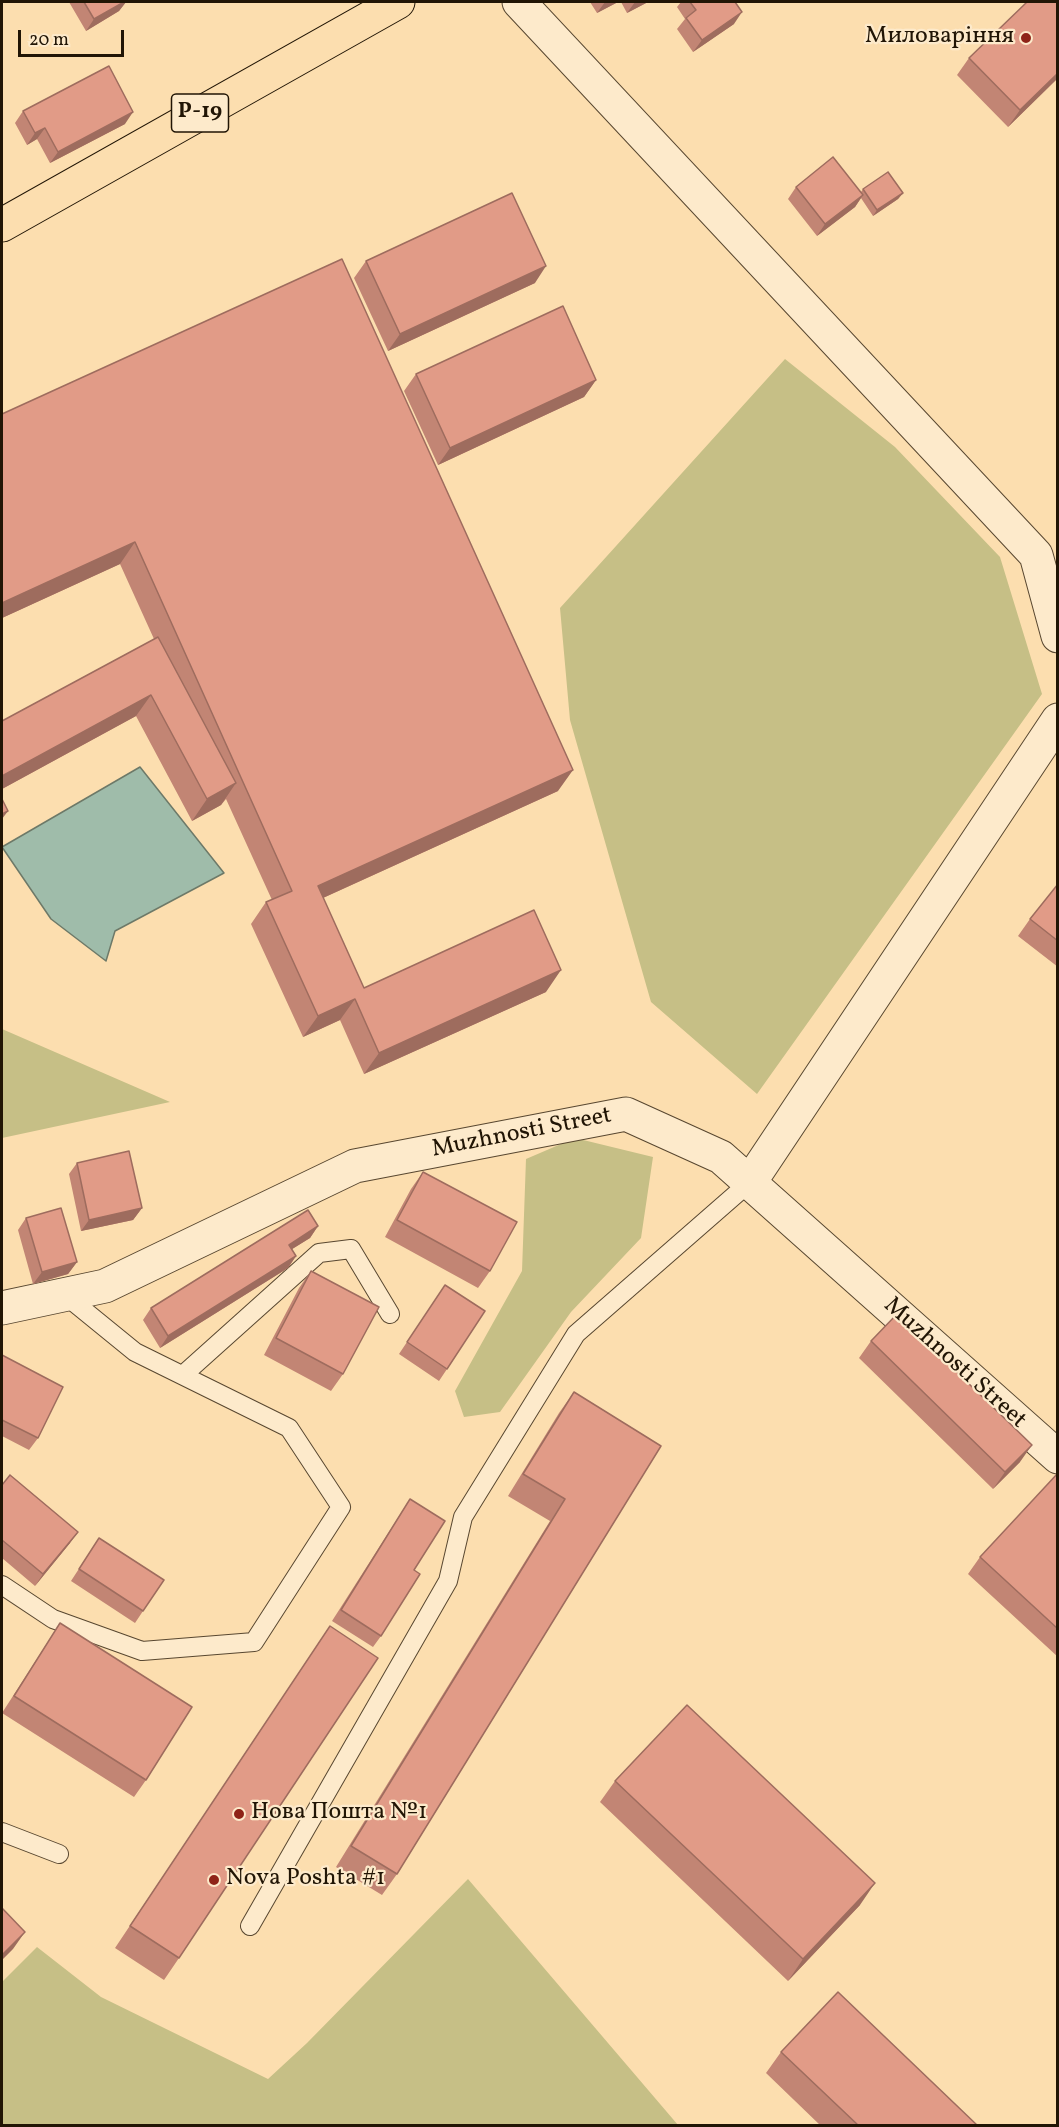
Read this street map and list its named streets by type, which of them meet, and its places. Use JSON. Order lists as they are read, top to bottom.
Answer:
{
  "streets": {
    "main road": ["Р-19"],
    "street": ["Muzhnosti Street"]
  },
  "places": ["Миловаріння", "Нова Пошта №1", "Nova Poshta #1"],
  "scale_bar": "20 m"
}
